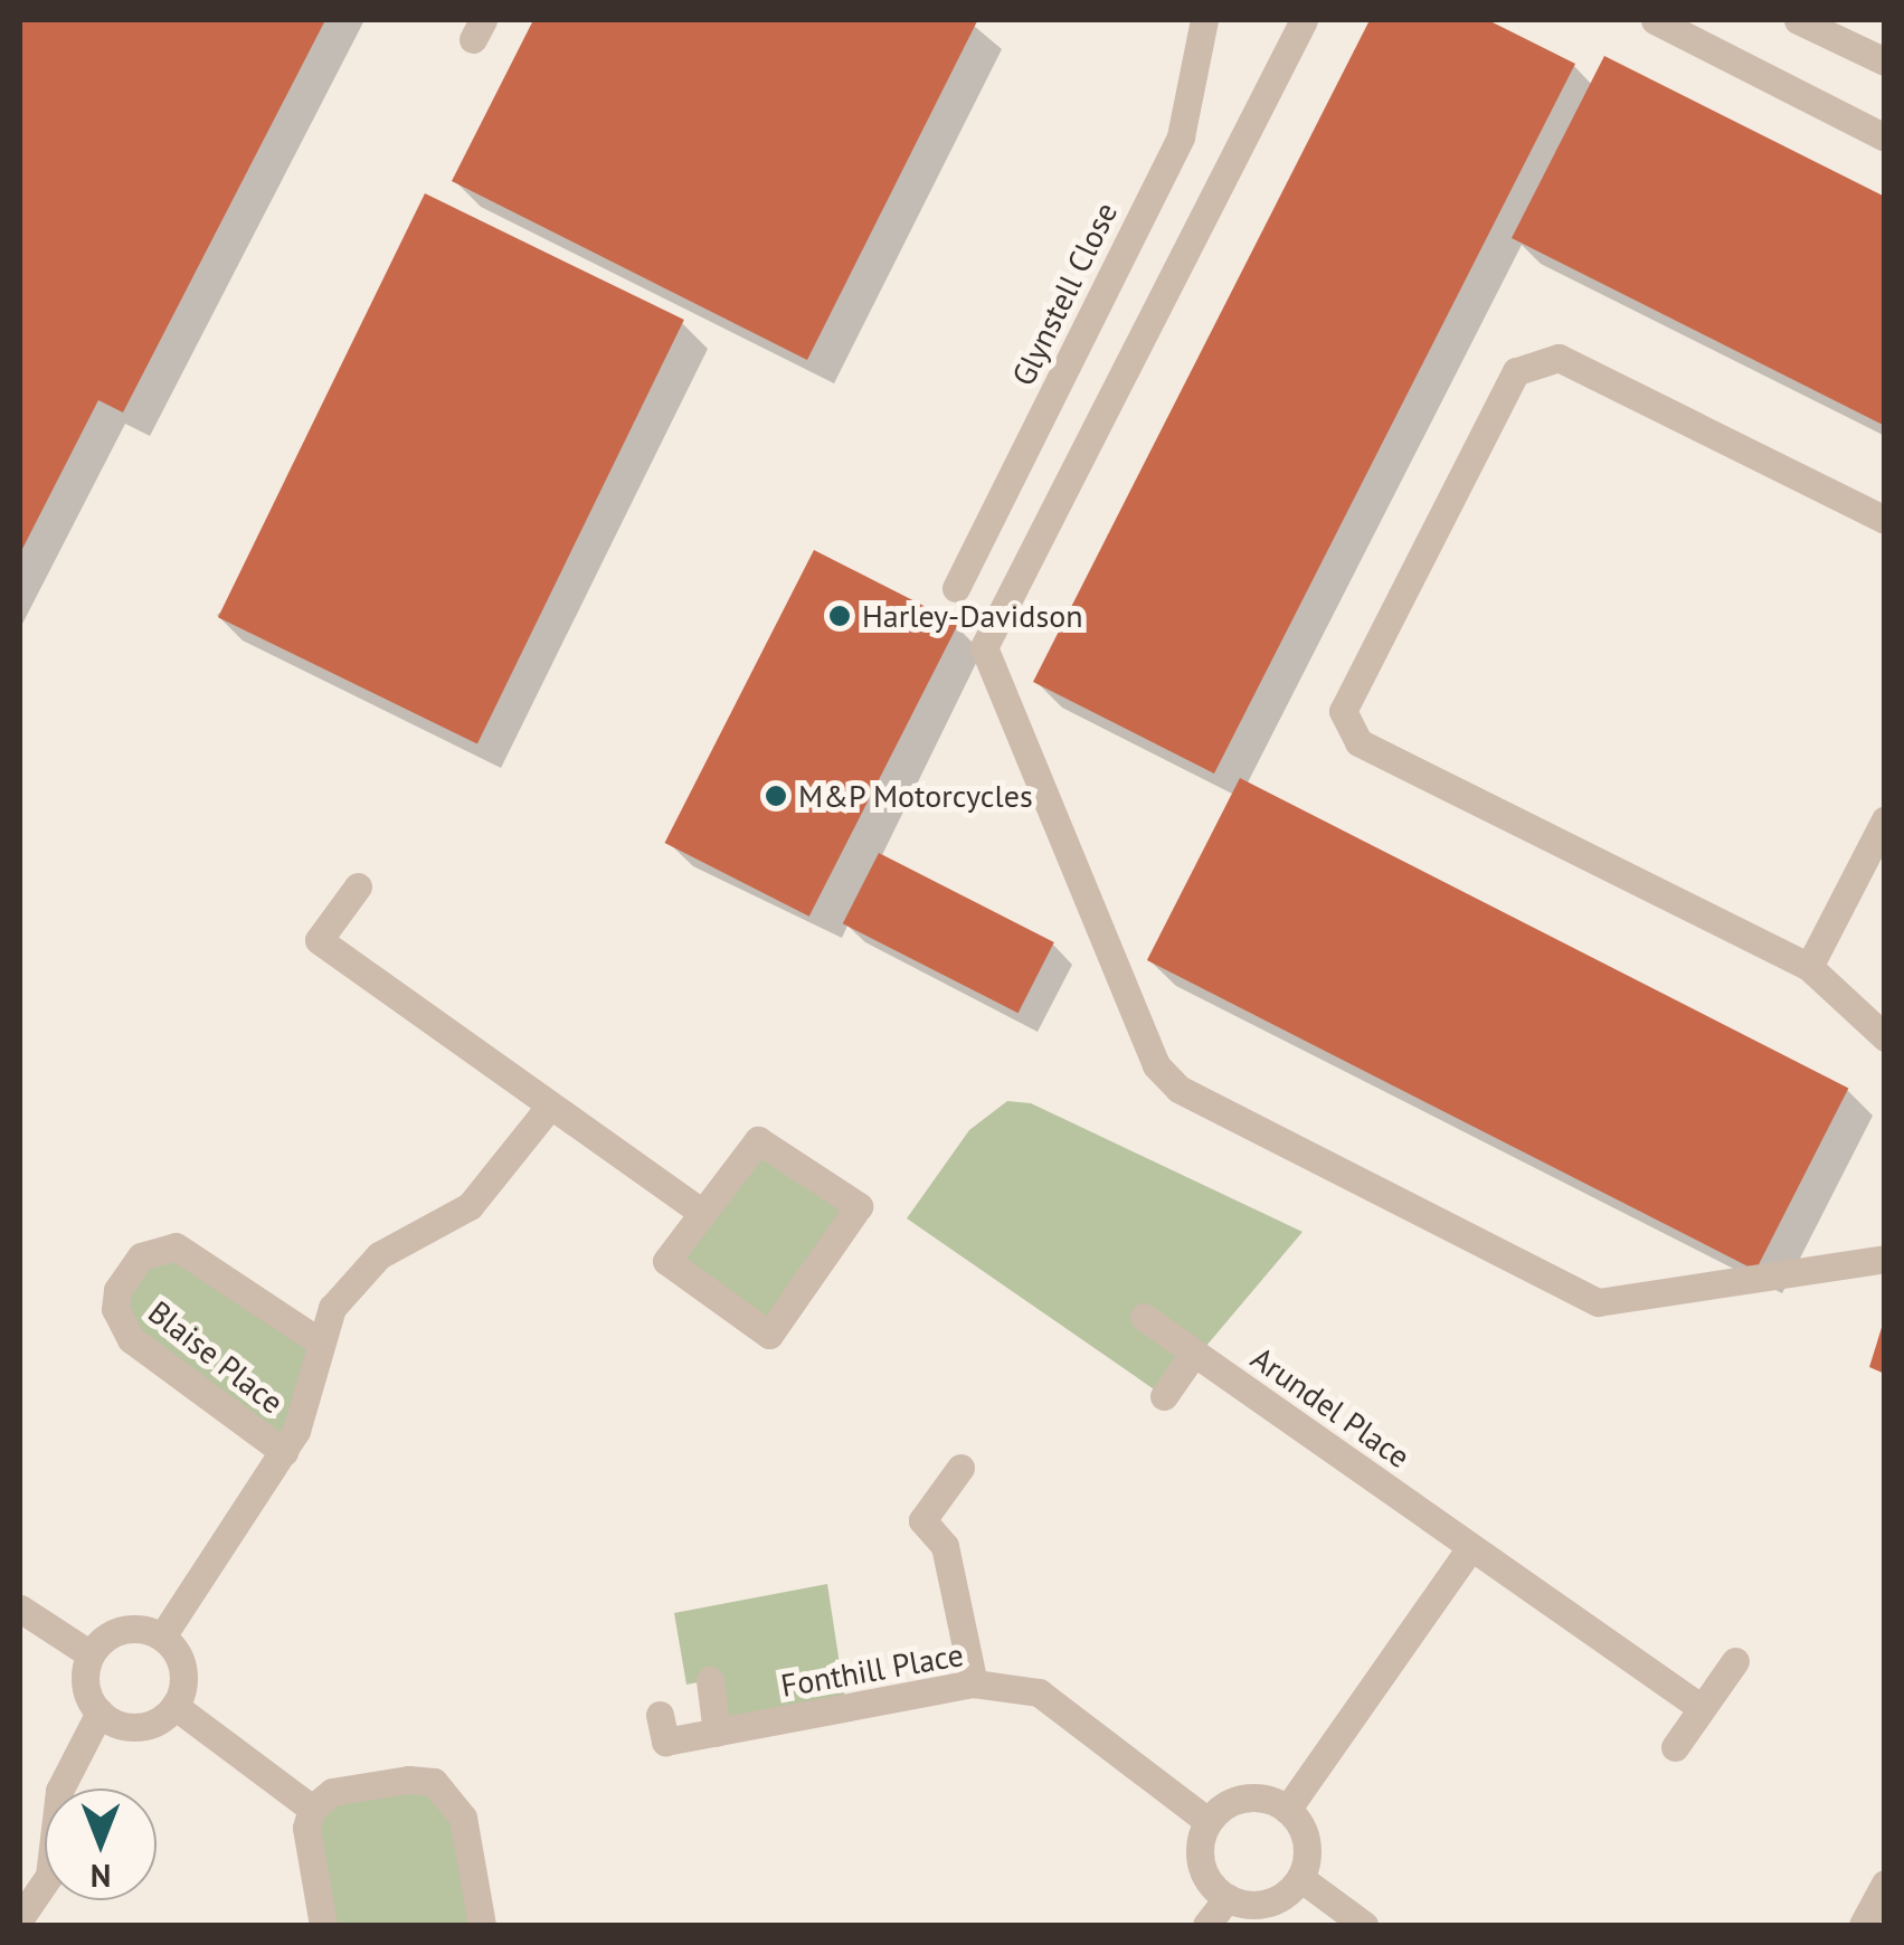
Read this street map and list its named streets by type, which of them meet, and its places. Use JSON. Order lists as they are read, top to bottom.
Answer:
{
  "streets": {
    "street": [
      "Glynstell Close",
      "Blaise Place",
      "Arundel Place",
      "Fonthill Place"
    ]
  },
  "places": ["Harley-Davidson", "M&P Motorcycles"],
  "north": "bottom"
}
